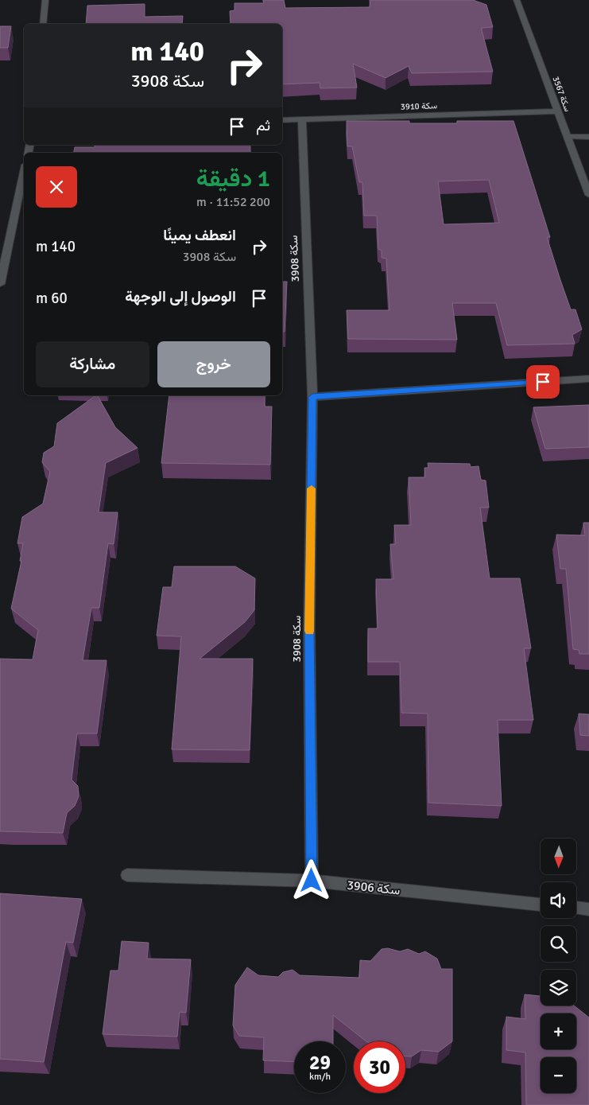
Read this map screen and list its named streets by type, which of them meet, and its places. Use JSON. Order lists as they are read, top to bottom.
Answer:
{
  "streets": {
    "street": [
      "سكة 3567",
      "سكة 3910",
      "سكة 3908",
      "سكة 3906"
    ]
  },
  "crossings": [
    ["سكة 3567", "سكة 3910"],
    ["سكة 3910", "سكة 3908"],
    ["سكة 3908", "سكة 3906"]
  ],
  "north": "bottom",
  "page": {
    "turn": ["140 m", "سكة 3908"],
    "then": "ثم",
    "heading": ["1 دقيقة", "200 m · 11:52"],
    "list": [
      {
        "name": "انعطف يمينًا",
        "note": "سكة 3908",
        "value": "140 m"
      },
      {
        "name": "الوصول إلى الوجهة",
        "value": "60 m"
      }
    ],
    "buttons": ["خروج", "مشاركة"],
    "map_buttons": ["+", "−"],
    "speed": "29 km/h",
    "limit": "30"
  }
}
